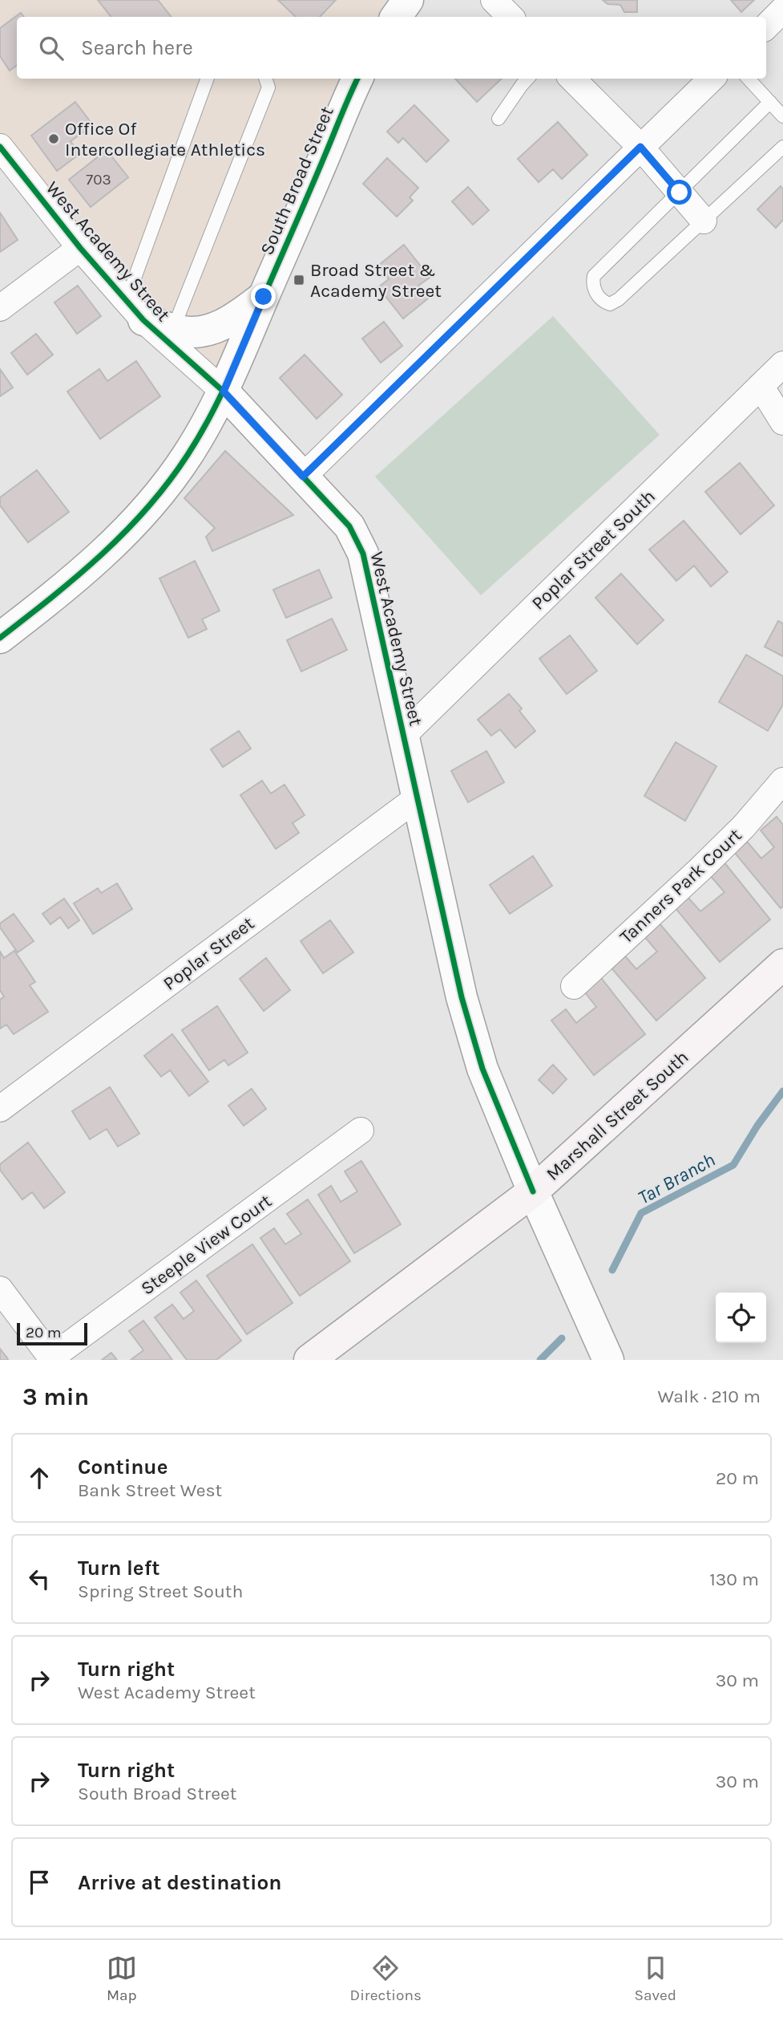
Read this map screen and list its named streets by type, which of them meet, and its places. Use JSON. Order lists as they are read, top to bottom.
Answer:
{
  "streets": {
    "main road": ["Marshall Street South"],
    "street": [
      "South Broad Street",
      "West Academy Street",
      "Poplar Street South",
      "Tanners Park Court",
      "Poplar Street",
      "Steeple View Court"
    ]
  },
  "crossings": [
    ["South Broad Street", "West Academy Street"],
    ["West Academy Street", "Poplar Street South"],
    ["West Academy Street", "Poplar Street"],
    ["West Academy Street", "Marshall Street South"]
  ],
  "water": ["Tar Branch"],
  "places": {
    "other": ["Office Of Intercollegiate Athletics"],
    "transit": ["Broad Street & Academy Street"]
  },
  "house_numbers": ["703"],
  "scale_bar": "20 m",
  "page": {
    "search": "Search here",
    "scale": "20 m",
    "heading": ["3 min", "Walk · 210 m"],
    "list": [
      ["Continue", "Bank Street West", "20 m"],
      ["Turn left", "Spring Street South", "130 m"],
      ["Turn right", "West Academy Street", "30 m"],
      ["Turn right", "South Broad Street", "30 m"],
      "Arrive at destination"
    ],
    "nav": ["Map", "Directions", "Saved"]
  }
}
